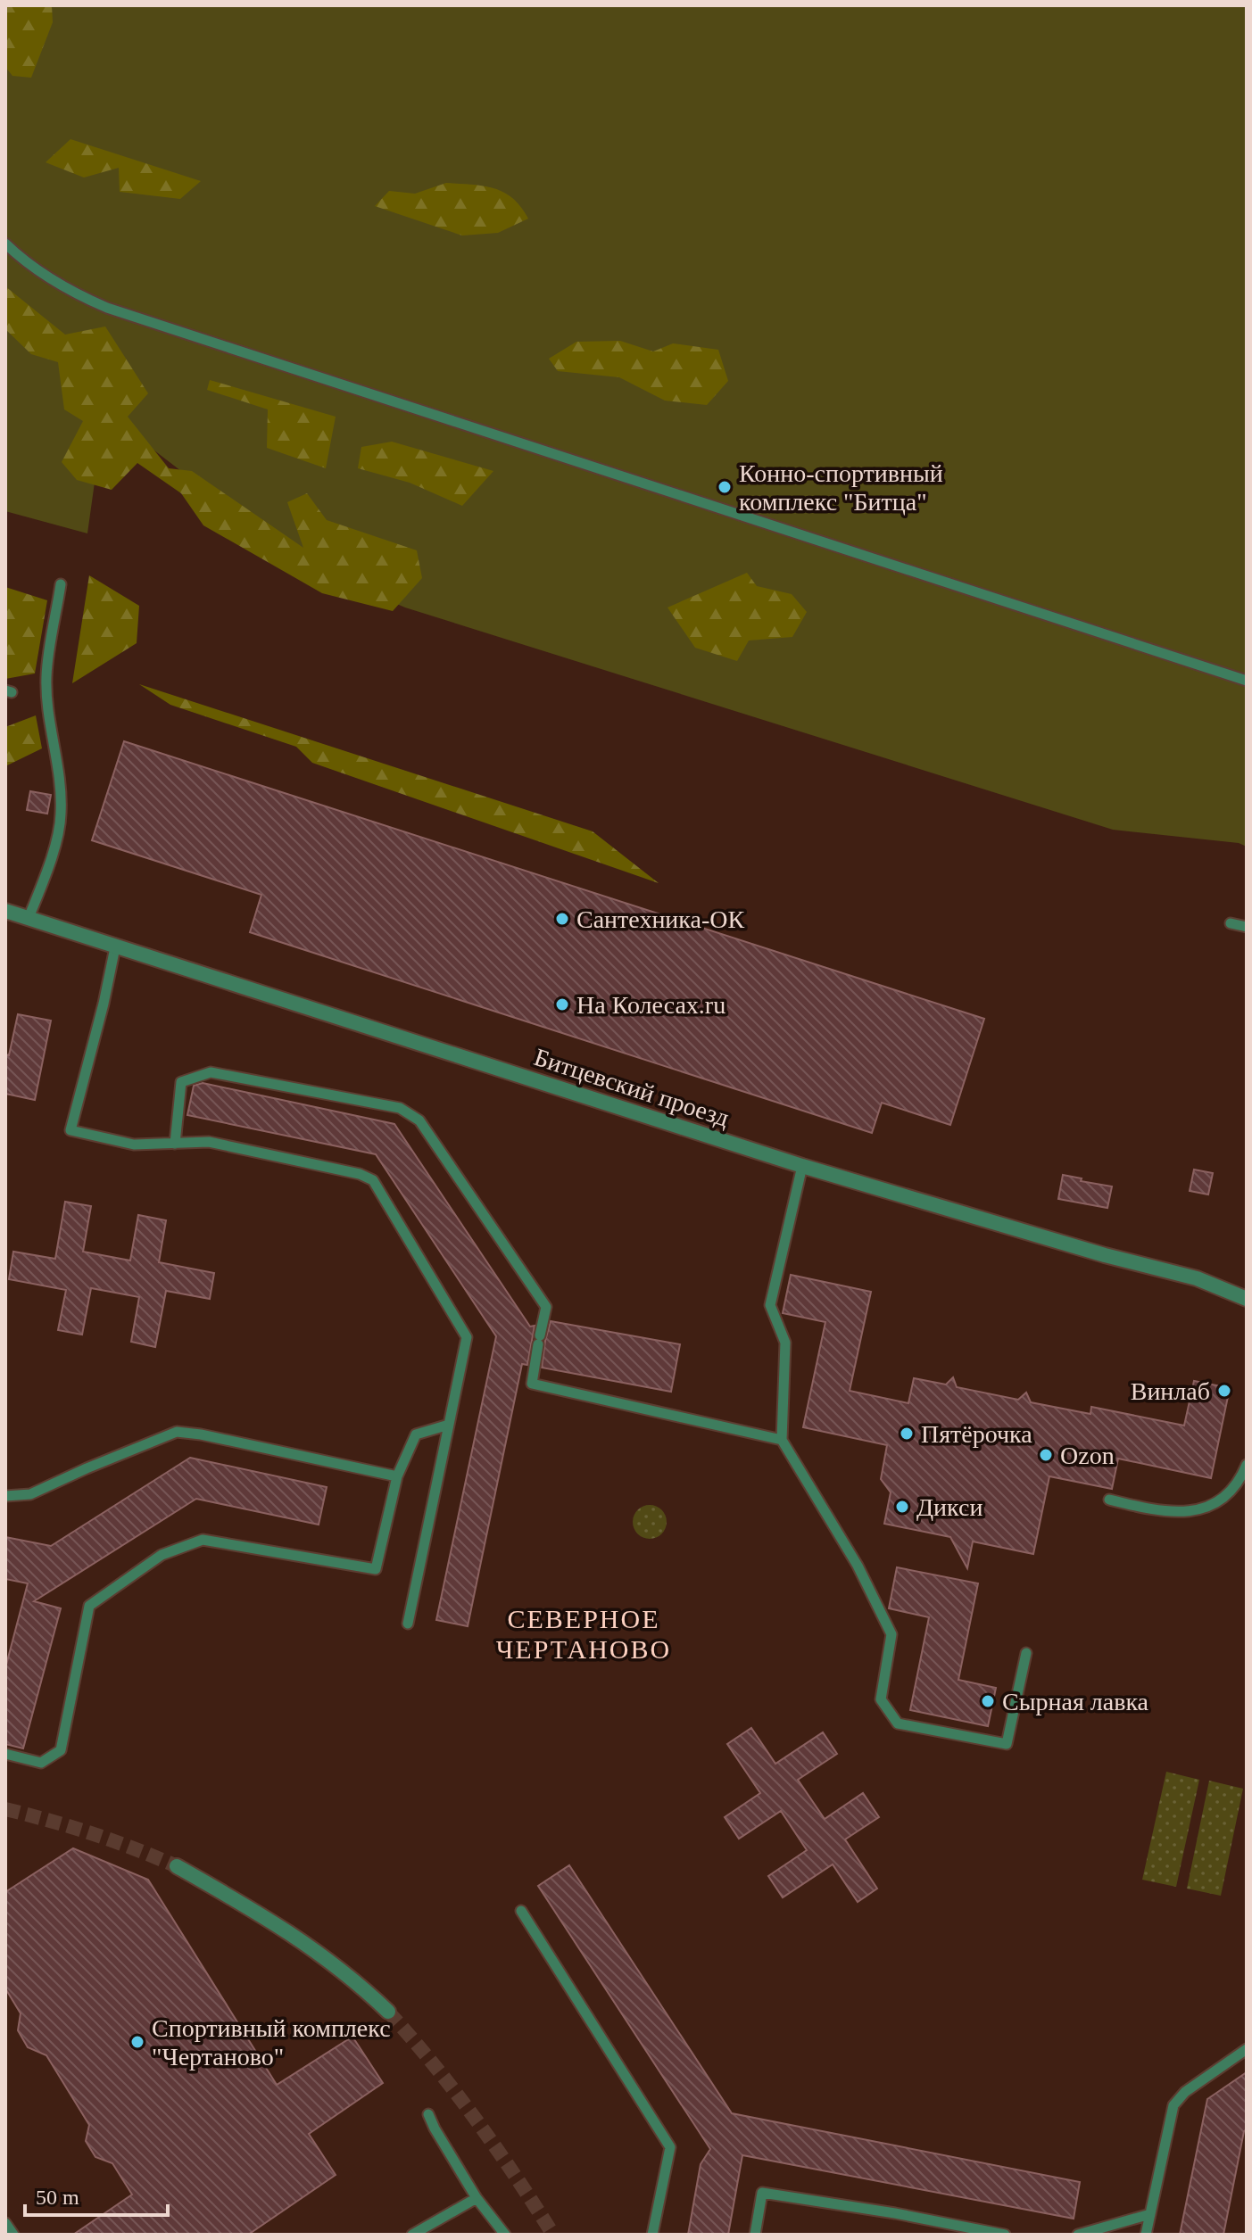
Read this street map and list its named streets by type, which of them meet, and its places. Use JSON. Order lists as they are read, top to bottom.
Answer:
{
  "streets": {
    "street": ["Битцевский проезд"]
  },
  "districts": ["СЕВЕРНОЕ ЧЕРТАНОВО"],
  "places": [
    "Конно-спортивный комплекс \"Битца\"",
    "Сантехника-ОК",
    "На Колесах.ru",
    "Винлаб",
    "Пятёрочка",
    "Ozon",
    "Дикси",
    "Сырная лавка",
    "Спортивный комплекс \"Чертаново\""
  ],
  "scale_bar": "50 m"
}
